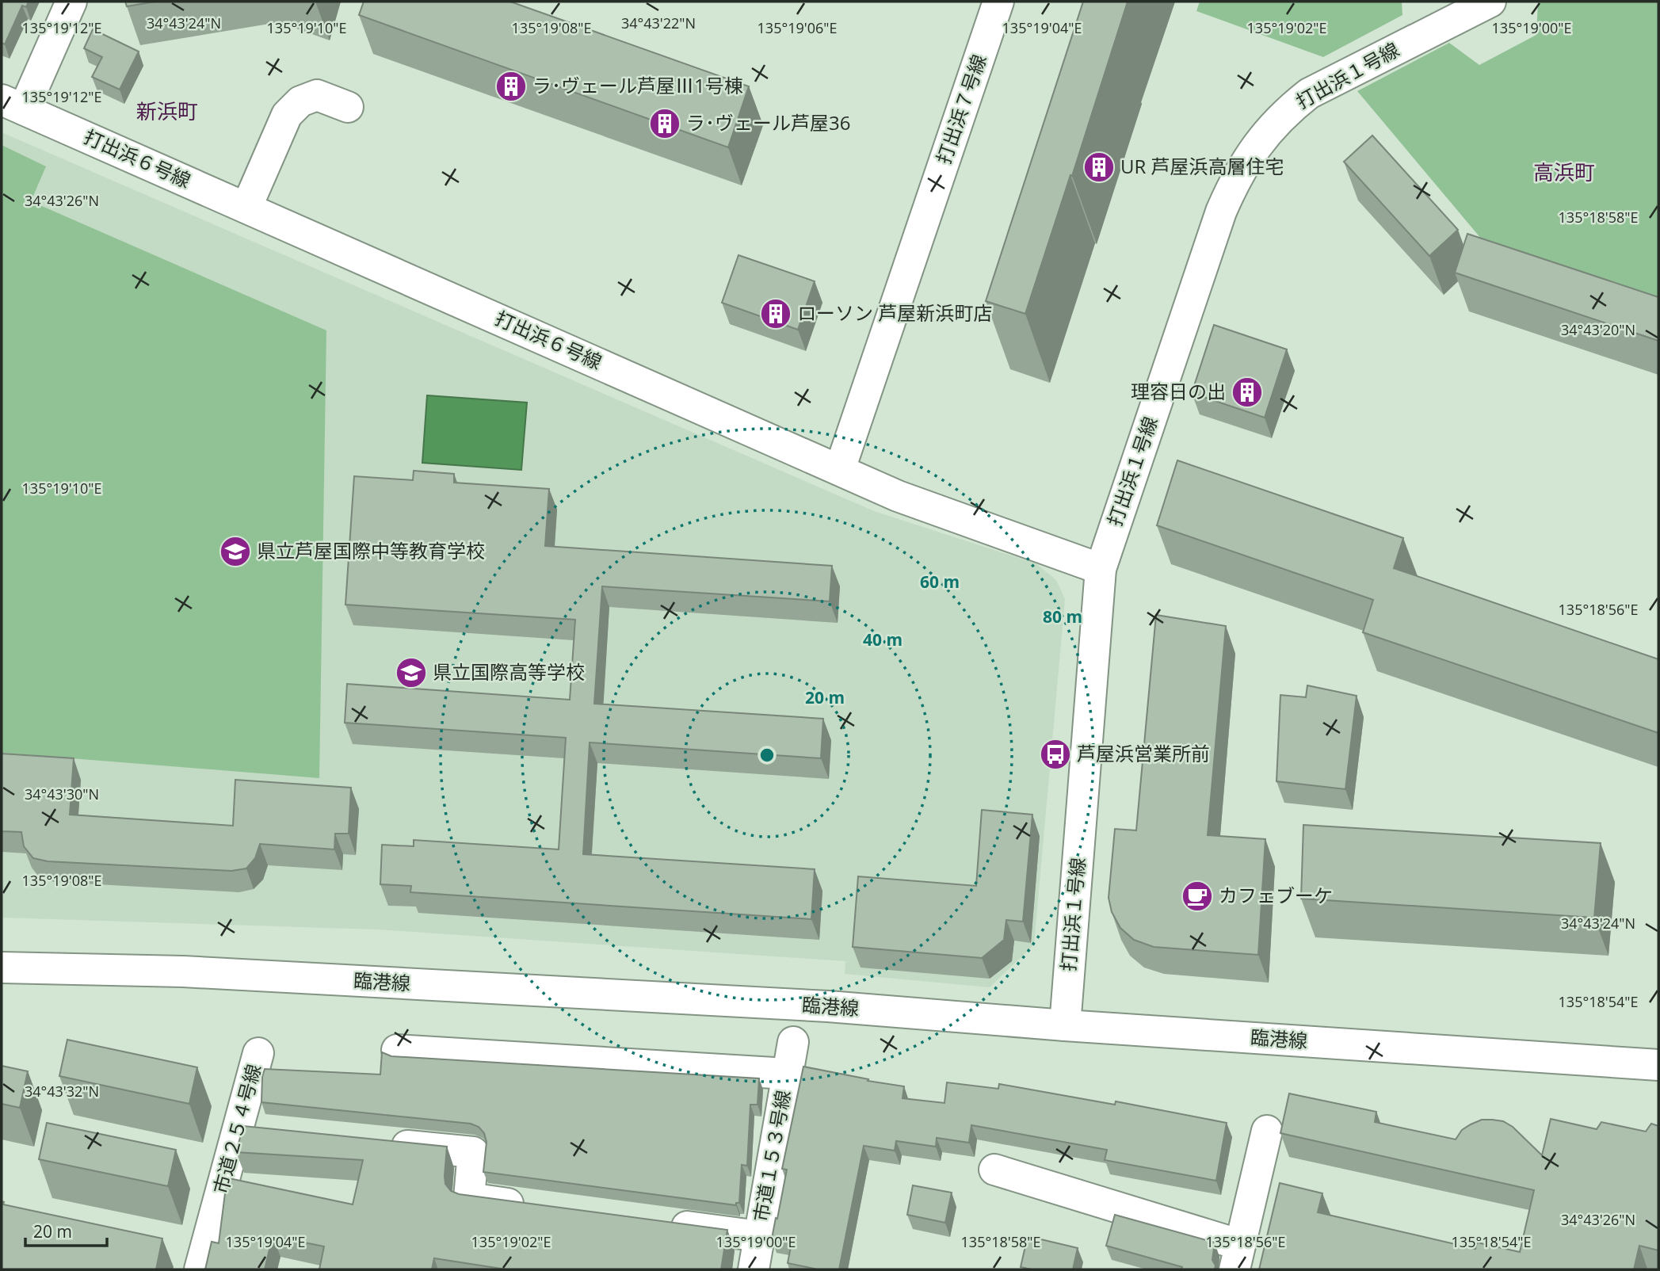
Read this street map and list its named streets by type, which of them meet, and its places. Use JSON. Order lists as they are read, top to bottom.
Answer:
{
  "streets": {
    "street": [
      "打出浜１号線",
      "打出浜７号線",
      "打出浜６号線",
      "臨港線",
      "市道２５４号線",
      "市道１５３号線"
    ]
  },
  "crossings": [
    ["打出浜１号線", "打出浜６号線"],
    ["打出浜１号線", "臨港線"],
    ["打出浜７号線", "打出浜６号線"]
  ],
  "districts": ["新浜町", "高浜町"],
  "places": {
    "building": [
      "ラ･ヴェール芦屋Ⅲ1号棟",
      "ラ･ヴェール芦屋36",
      "UR 芦屋浜高層住宅",
      "ローソン 芦屋新浜町店",
      "理容日の出"
    ],
    "school or university": ["県立芦屋国際中等教育学校", "県立国際高等学校"],
    "bus stop": ["芦屋浜営業所前"],
    "cafe": ["カフェブーケ"]
  },
  "scale_bar": "20 m",
  "coordinates": [
    "34°43'22\"N",
    "34°43'24\"N",
    "135°19'04\"E",
    "135°19'12\"E",
    "135°19'10\"E",
    "135°19'08\"E",
    "135°19'06\"E",
    "135°19'02\"E",
    "135°19'00\"E",
    "34°43'26\"N",
    "135°18'58\"E",
    "34°43'20\"N",
    "135°18'56\"E",
    "34°43'30\"N",
    "135°18'54\"E",
    "34°43'32\"N"
  ],
  "rings": [
    "60 m",
    "80 m",
    "40 m",
    "20 m"
  ]
}
